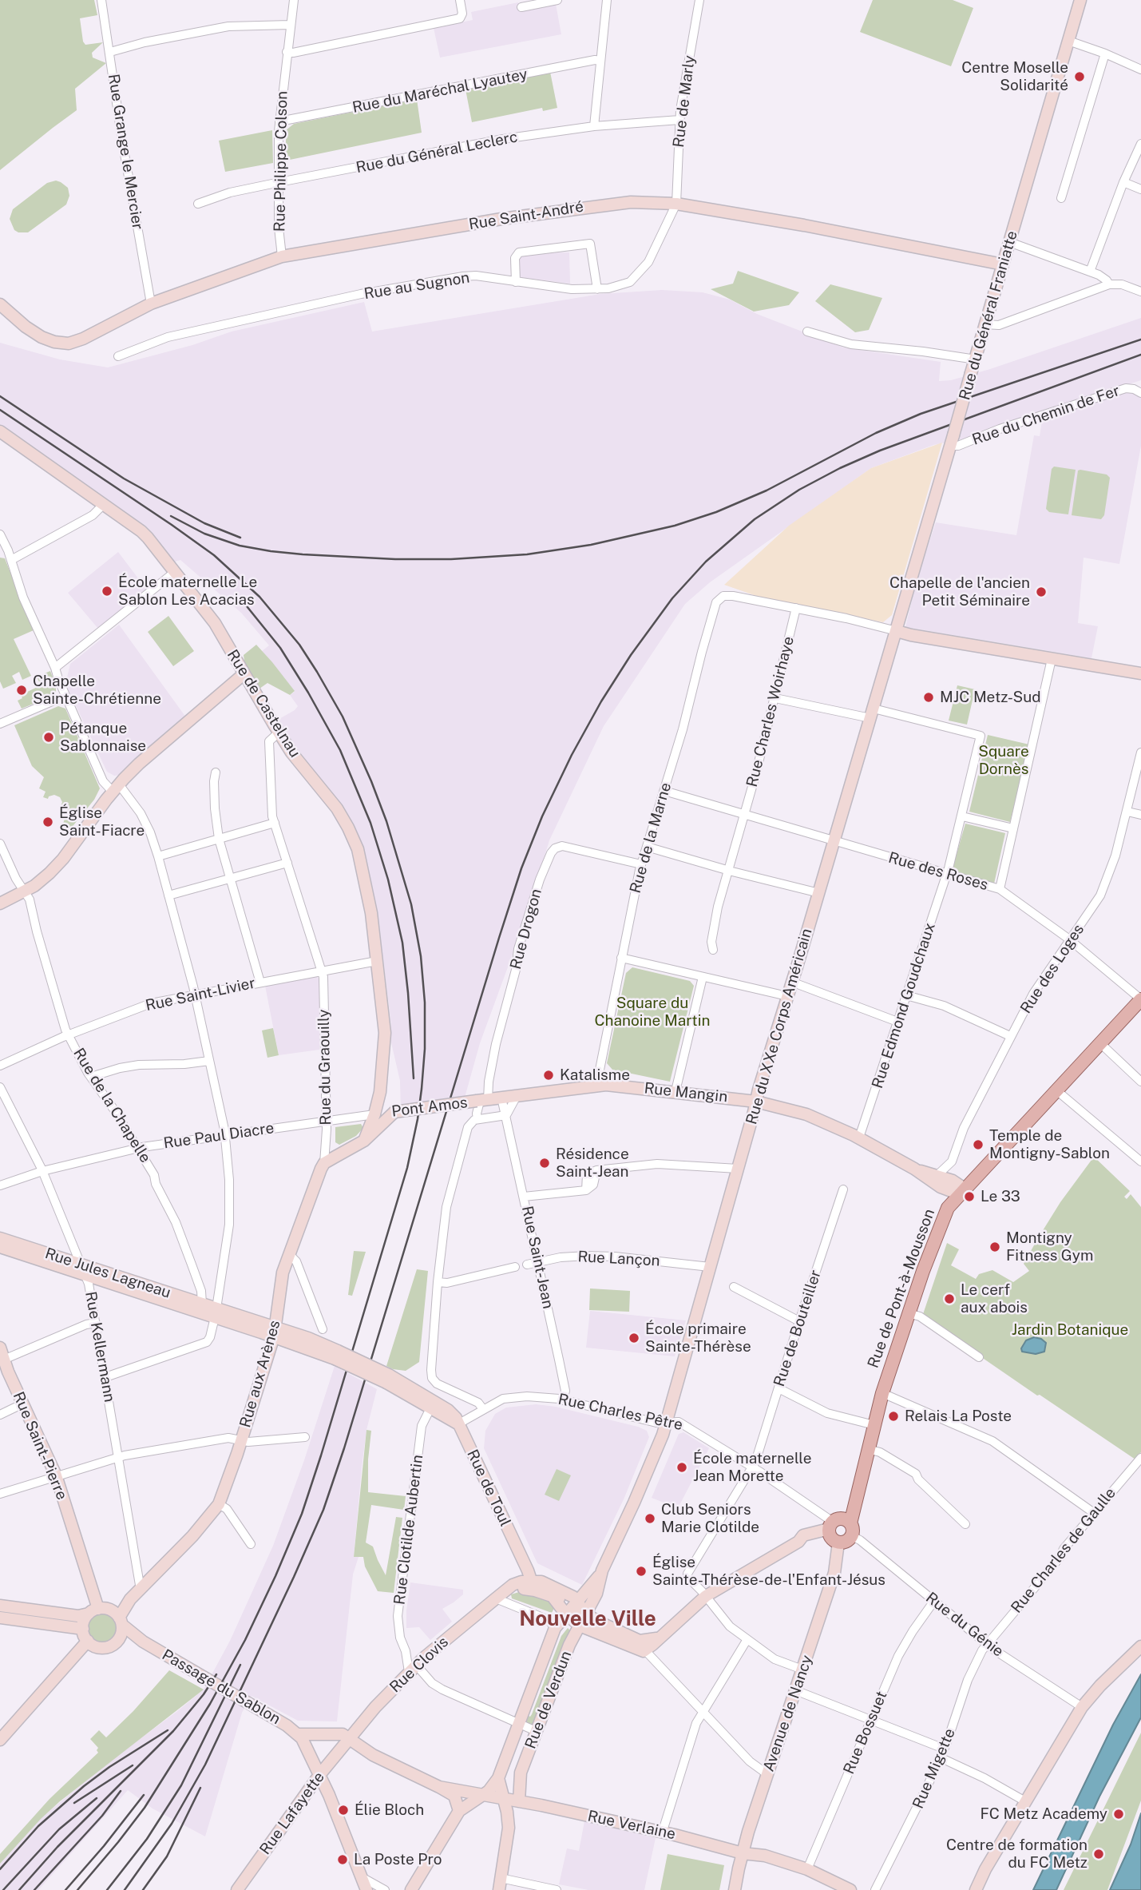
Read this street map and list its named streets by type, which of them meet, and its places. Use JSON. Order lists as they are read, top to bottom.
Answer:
{
  "streets": {
    "main road": [
      "Rue Saint-André",
      "Rue du Général Franiatte",
      "Rue de Castelnau",
      "Rue du XXe Corps Américain",
      "Rue Mangin",
      "Pont Amos",
      "Rue Jules Lagneau",
      "Rue de Pont-à-Mousson",
      "Rue aux Arènes",
      "Rue Saint-Pierre",
      "Rue de Toul",
      "Rue Clovis",
      "Passage du Sablon",
      "Rue de Verdun",
      "Avenue de Nancy",
      "Rue Lafayette",
      "Rue Verlaine"
    ],
    "street": [
      "Rue du Maréchal Lyautey",
      "Rue de Marly",
      "Rue Grange le Mercier",
      "Rue du Général Leclerc",
      "Rue Philippe Colson",
      "Rue au Sugnon",
      "Rue du Chemin de Fer",
      "Rue Charles Woirhaye",
      "Rue de la Marne",
      "Rue des Roses",
      "Rue Drogon",
      "Rue des Loges",
      "Rue Saint-Livier",
      "Rue Edmond Goudchaux",
      "Rue du Graouilly",
      "Rue de la Chapelle",
      "Rue Paul Diacre",
      "Rue Saint-Jean",
      "Rue Lançon",
      "Rue de Bouteiller",
      "Rue Kellermann",
      "Rue Charles Pêtre",
      "Rue Clotilde Aubertin",
      "Rue Charles de Gaulle",
      "Rue du Génie",
      "Rue Bossuet",
      "Rue Migette"
    ]
  },
  "crossings": [
    ["Rue du Maréchal Lyautey", "Rue Philippe Colson"],
    ["Rue de Marly", "Rue du Général Leclerc"],
    ["Rue de Marly", "Rue Saint-André"],
    ["Rue de Marly", "Rue au Sugnon"],
    ["Rue Grange le Mercier", "Rue Saint-André"],
    ["Rue du Général Leclerc", "Rue Philippe Colson"],
    ["Rue Philippe Colson", "Rue Saint-André"],
    ["Rue Saint-André", "Rue au Sugnon"],
    ["Rue Saint-André", "Rue du Général Franiatte"],
    ["Rue du Général Franiatte", "Rue du Chemin de Fer"],
    ["Rue du Général Franiatte", "Rue du XXe Corps Américain"],
    ["Rue de Castelnau", "Rue Saint-Livier"],
    ["Rue de Castelnau", "Rue du Graouilly"],
    ["Rue de Castelnau", "Pont Amos"],
    ["Rue de Castelnau", "Rue Paul Diacre"],
    ["Rue Charles Woirhaye", "Rue de la Marne"],
    ["Rue Charles Woirhaye", "Rue des Roses"],
    ["Rue de la Marne", "Rue des Roses"],
    ["Rue de la Marne", "Rue Drogon"],
    ["Rue de la Marne", "Rue Mangin"],
    ["Rue des Roses", "Rue des Loges"],
    ["Rue des Roses", "Rue Edmond Goudchaux"],
    ["Rue des Roses", "Rue du XXe Corps Américain"],
    ["Rue des Roses", "Rue de Pont-à-Mousson"],
    ["Rue Drogon", "Rue Mangin"],
    ["Rue Drogon", "Pont Amos"],
    ["Rue Drogon", "Rue Charles Pêtre"],
    ["Rue des Loges", "Rue Mangin"],
    ["Rue Saint-Livier", "Rue du Graouilly"],
    ["Rue Saint-Livier", "Rue de la Chapelle"],
    ["Rue Edmond Goudchaux", "Rue Mangin"],
    ["Rue du XXe Corps Américain", "Rue Mangin"],
    ["Rue du XXe Corps Américain", "Rue Lançon"],
    ["Rue du XXe Corps Américain", "Rue Charles Pêtre"],
    ["Rue du XXe Corps Américain", "Rue de Verdun"],
    ["Rue du Graouilly", "Rue Paul Diacre"],
    ["Rue du Graouilly", "Rue aux Arènes"],
    ["Rue Mangin", "Pont Amos"],
    ["Rue Mangin", "Rue Saint-Jean"],
    ["Rue Mangin", "Rue de Pont-à-Mousson"],
    ["Rue de la Chapelle", "Rue Paul Diacre"],
    ["Rue de la Chapelle", "Rue Jules Lagneau"],
    ["Pont Amos", "Rue Paul Diacre"],
    ["Rue Paul Diacre", "Rue Kellermann"],
    ["Rue Saint-Jean", "Rue Lançon"],
    ["Rue Saint-Jean", "Rue Charles Pêtre"],
    ["Rue Jules Lagneau", "Rue Kellermann"],
    ["Rue de Pont-à-Mousson", "Rue Charles Pêtre"],
    ["Rue de Pont-à-Mousson", "Rue du Génie"],
    ["Rue de Pont-à-Mousson", "Avenue de Nancy"],
    ["Rue de Bouteiller", "Rue Charles Pêtre"],
    ["Rue Kellermann", "Rue aux Arènes"],
    ["Rue aux Arènes", "Rue Saint-Pierre"],
    ["Rue aux Arènes", "Passage du Sablon"],
    ["Rue Charles Pêtre", "Rue de Toul"],
    ["Rue Charles Pêtre", "Rue du Génie"],
    ["Rue Charles Pêtre", "Rue de Verdun"],
    ["Rue Charles Pêtre", "Avenue de Nancy"],
    ["Rue Saint-Pierre", "Passage du Sablon"],
    ["Rue de Toul", "Rue Clovis"],
    ["Rue Clotilde Aubertin", "Rue Clovis"],
    ["Rue Charles de Gaulle", "Rue du Génie"],
    ["Rue Charles de Gaulle", "Rue Migette"],
    ["Rue du Génie", "Avenue de Nancy"],
    ["Rue du Génie", "Rue Bossuet"],
    ["Rue du Génie", "Rue Migette"],
    ["Rue Clovis", "Rue Lafayette"],
    ["Passage du Sablon", "Rue Lafayette"],
    ["Rue de Verdun", "Rue Verlaine"],
    ["Avenue de Nancy", "Rue Verlaine"],
    ["Rue Bossuet", "Rue Verlaine"]
  ],
  "districts": ["Nouvelle Ville"],
  "parks": ["Square Dornès", "Square du Chanoine Martin", "Jardin Botanique"],
  "places": [
    "Centre Moselle Solidarité",
    "École maternelle Le Sablon Les Acacias",
    "Chapelle de l'ancien Petit Séminaire",
    "Chapelle Sainte-Chrétienne",
    "MJC Metz-Sud",
    "Pétanque Sablonnaise",
    "Église Saint-Fiacre",
    "Katalisme",
    "Temple de Montigny-Sablon",
    "Résidence Saint-Jean",
    "Le 33",
    "Montigny Fitness Gym",
    "Le cerf aux abois",
    "École primaire Sainte-Thérèse",
    "Relais La Poste",
    "École maternelle Jean Morette",
    "Club Seniors Marie Clotilde",
    "Église Sainte-Thérèse-de-l'Enfant-Jésus",
    "Élie Bloch",
    "FC Metz Academy",
    "Centre de formation du FC Metz",
    "La Poste Pro"
  ]
}
